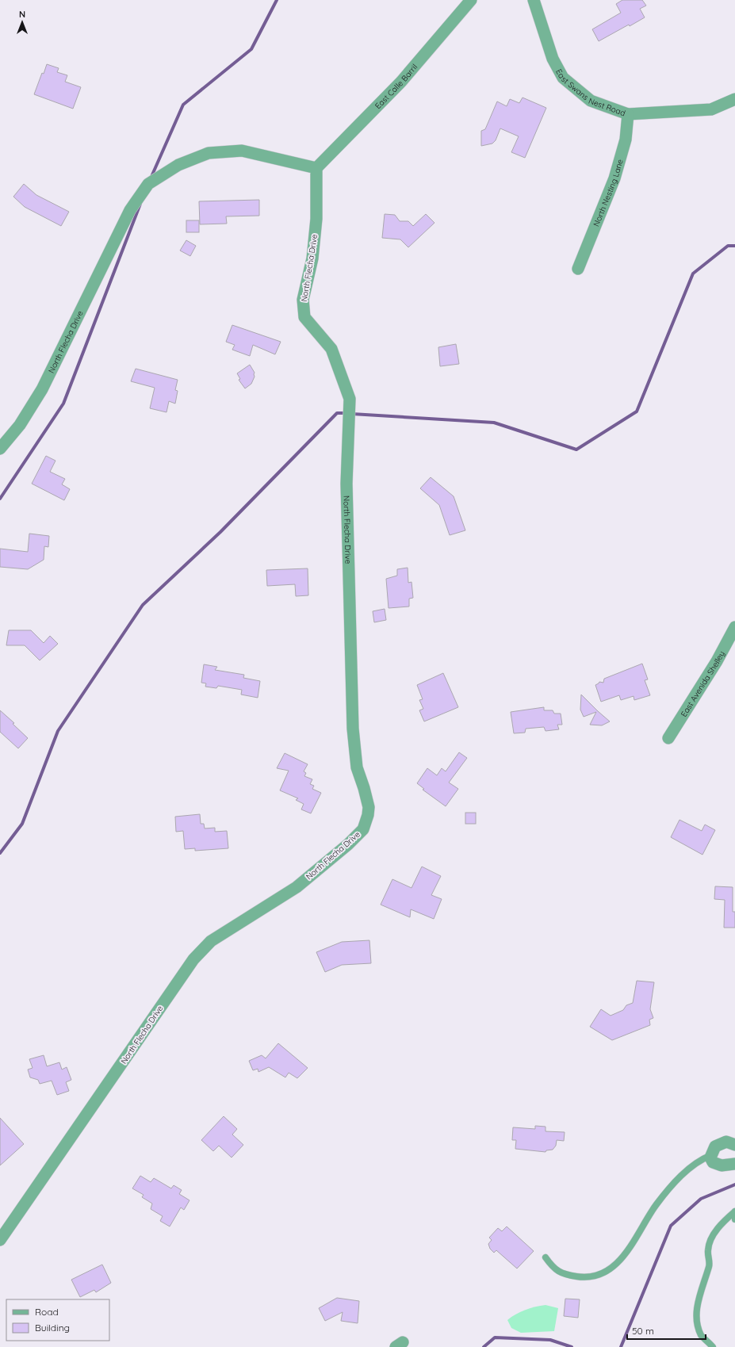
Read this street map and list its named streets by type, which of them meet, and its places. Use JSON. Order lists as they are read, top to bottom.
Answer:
{
  "streets": {
    "street": [
      "East Calle Barril",
      "East Swans Nest Road",
      "North Nesting Lane",
      "North Flecha Drive",
      "East Avenida Shelley"
    ]
  },
  "crossings": [
    ["East Calle Barril", "North Flecha Drive"],
    ["East Swans Nest Road", "North Nesting Lane"]
  ],
  "legend": ["Road", "Building"],
  "scale_bar": "50 m",
  "north": "top"
}
